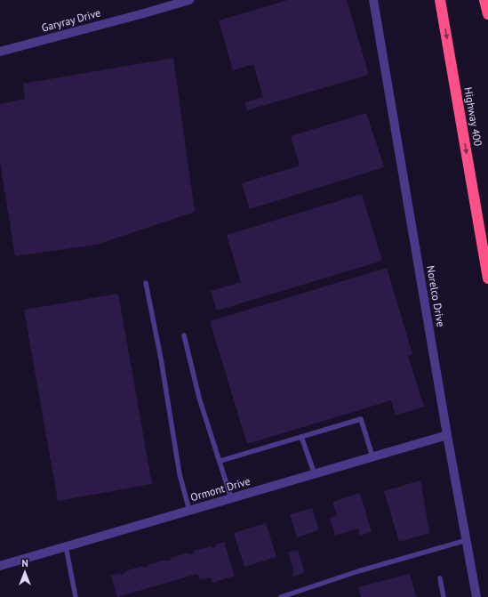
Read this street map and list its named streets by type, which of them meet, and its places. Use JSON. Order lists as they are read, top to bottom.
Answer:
{
  "streets": {
    "highway": ["Highway 400"],
    "street": ["Garyray Drive", "Norelco Drive", "Ormont Drive"]
  },
  "crossings": [
    ["Norelco Drive", "Ormont Drive"]
  ],
  "one_way": ["Highway 400"],
  "north": "top"
}
